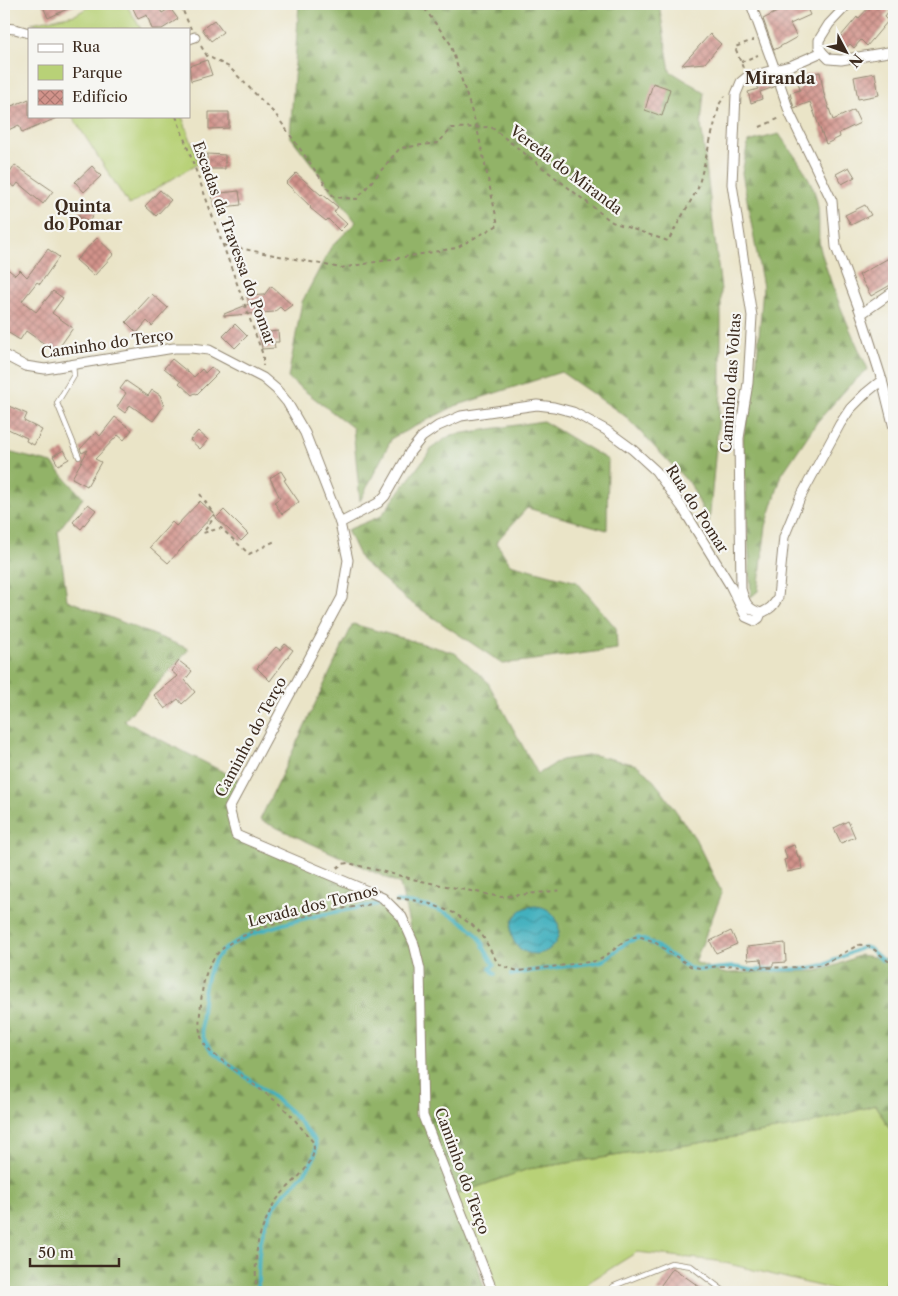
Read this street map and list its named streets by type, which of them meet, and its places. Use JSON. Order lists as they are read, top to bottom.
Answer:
{
  "streets": {
    "street": ["Caminho do Terço", "Caminho das Voltas", "Rua do Pomar"],
    "path": ["Vereda do Miranda", "Escadas da Travessa do Pomar", "Levada dos Tornos"]
  },
  "crossings": [
    ["Escadas da Travessa do Pomar", "Caminho do Terço"],
    ["Caminho do Terço", "Rua do Pomar"],
    ["Caminho do Terço", "Levada dos Tornos"],
    ["Caminho das Voltas", "Rua do Pomar"]
  ],
  "districts": ["Miranda", "Quinta do Pomar"],
  "legend": ["Rua", "Parque", "Edifício"],
  "scale_bar": "50 m",
  "north": "bottom right"
}
